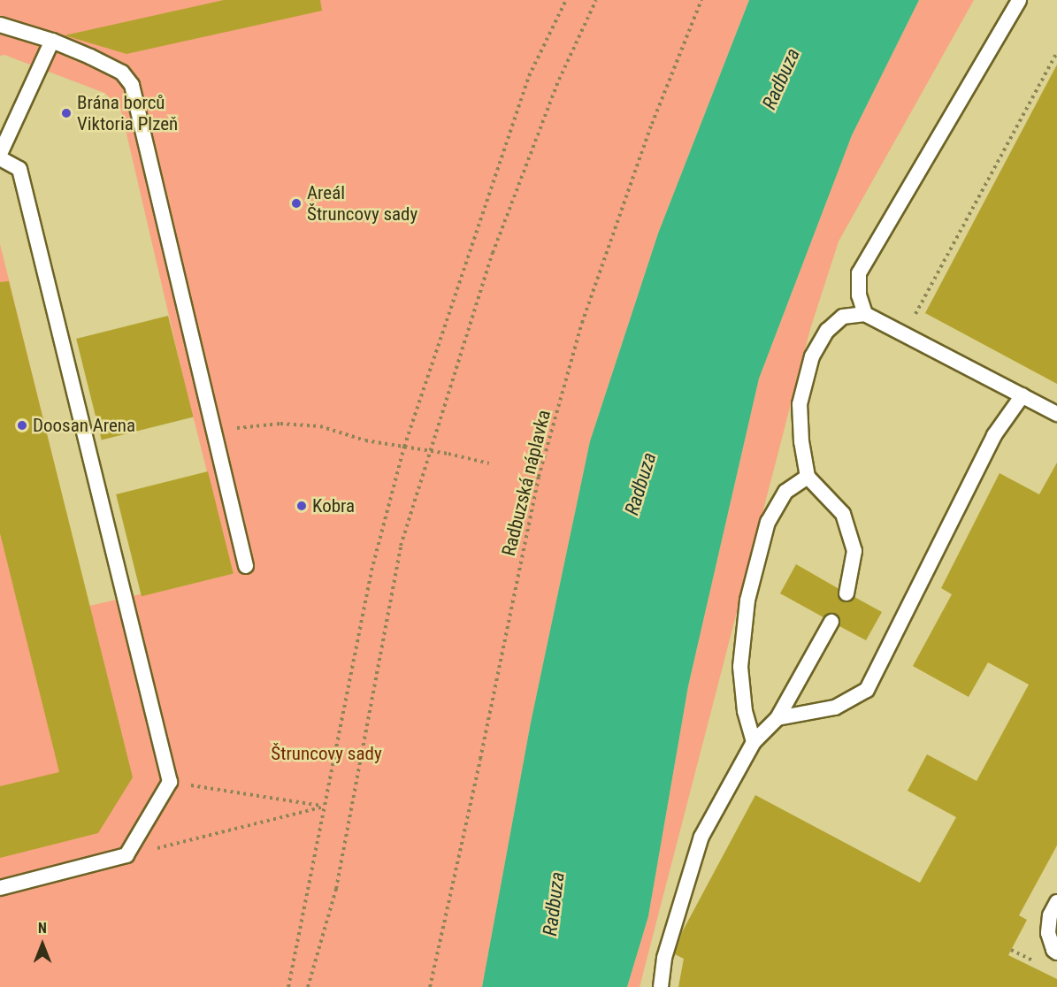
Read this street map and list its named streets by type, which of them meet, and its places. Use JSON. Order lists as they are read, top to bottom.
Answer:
{
  "streets": {
    "path": ["Radbuzská náplavka"]
  },
  "water": ["Radbuza"],
  "parks": ["Štruncovy sady"],
  "places": [
    "Brána borců Viktoria Plzeň",
    "Areál Štruncovy sady",
    "Doosan Arena",
    "Kobra"
  ],
  "north": "top"
}
